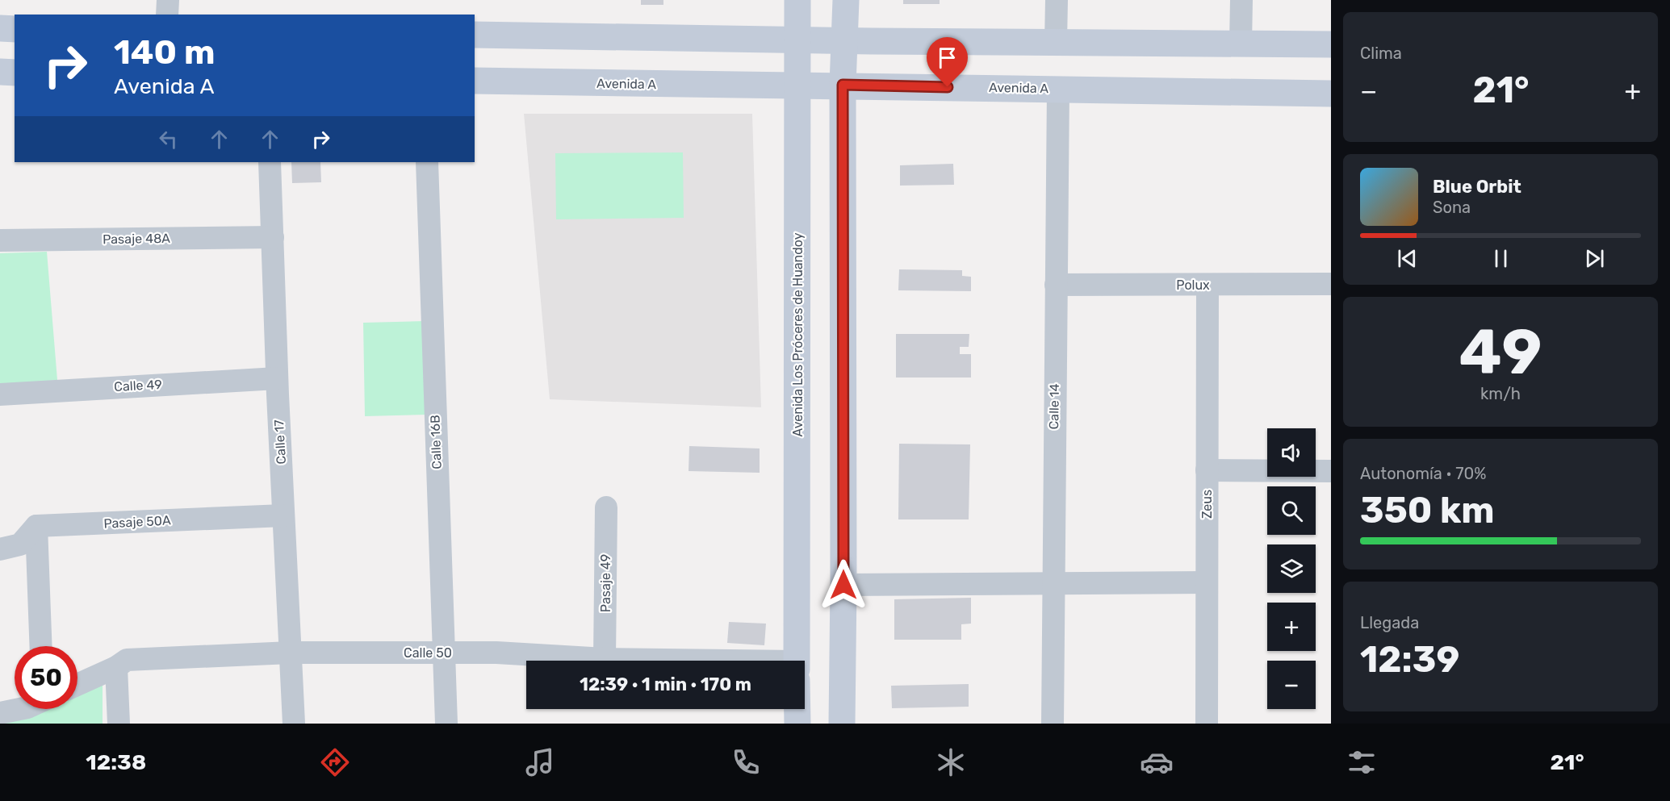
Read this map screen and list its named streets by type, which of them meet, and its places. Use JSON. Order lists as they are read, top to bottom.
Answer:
{
  "streets": {
    "street": [
      "Avenida A",
      "Pasaje 48A",
      "Polux",
      "Avenida Los Próceres de Huandoy",
      "Calle 49",
      "Calle 14",
      "Calle 17",
      "Calle 16B",
      "Zeus",
      "Pasaje 50A",
      "Pasaje 49",
      "Calle 50"
    ]
  },
  "crossings": [
    ["Avenida A", "Avenida Los Próceres de Huandoy"],
    ["Avenida A", "Calle 14"],
    ["Pasaje 48A", "Calle 17"],
    ["Polux", "Calle 14"],
    ["Polux", "Zeus"],
    ["Calle 49", "Calle 17"],
    ["Calle 17", "Pasaje 50A"],
    ["Calle 17", "Calle 50"],
    ["Calle 16B", "Calle 50"],
    ["Pasaje 49", "Calle 50"]
  ],
  "page": {
    "tile": [
      "Clima",
      ["49", "km/h"],
      ["Autonomía · 70%", "350 km"],
      ["Llegada", "12:39"]
    ],
    "turn": ["140 m", "Avenida A"],
    "heat": ["−", "21°", "+"],
    "song": ["Blue Orbit", "Sona"],
    "map_buttons": ["+", "−"],
    "limit": "50",
    "trip": "12:39 · 1 min · 170 m",
    "tabs": ["12:38", "21°"]
  }
}
